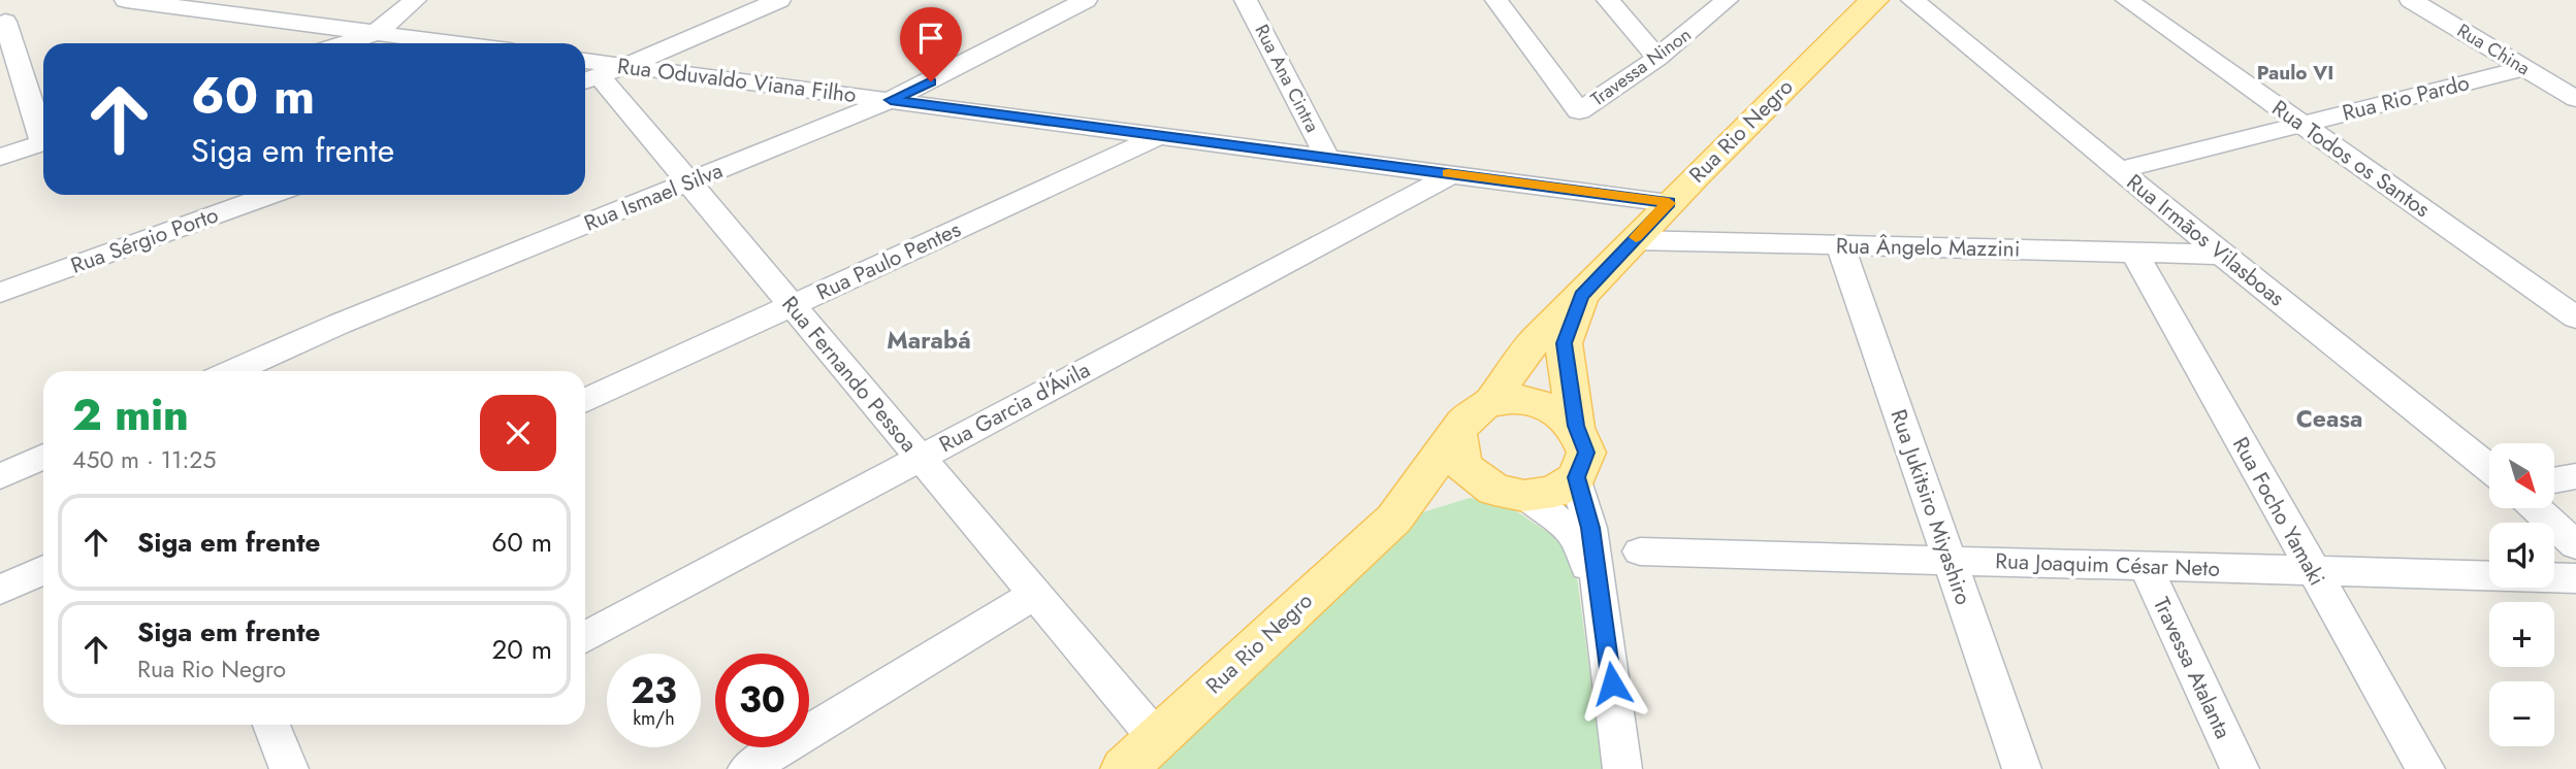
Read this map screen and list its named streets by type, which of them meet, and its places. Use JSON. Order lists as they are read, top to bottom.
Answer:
{
  "streets": {
    "main road": ["Rua Rio Negro"],
    "street": [
      "Rua China",
      "Travessa Ninon",
      "Rua Ana Cintra",
      "Rua Oduvaldo Viana Filho",
      "Rua Rio Pardo",
      "Rua Todos os Santos",
      "Rua Ismael Silva",
      "Rua Sérgio Porto",
      "Rua Irmãos Vilasboas",
      "Rua Ângelo Mazzini",
      "Rua Paulo Pentes",
      "Rua Fernando Pessoa",
      "Rua Garcia d'Ávila",
      "Rua Jukitsiro Miyashiro",
      "Rua Focho Yamaki",
      "Rua Joaquim César Neto",
      "Travessa Atalanta"
    ]
  },
  "crossings": [
    ["Rua China", "Rua Rio Pardo"],
    ["Rua Ana Cintra", "Rua Oduvaldo Viana Filho"],
    ["Rua Oduvaldo Viana Filho", "Rua Rio Negro"],
    ["Rua Oduvaldo Viana Filho", "Rua Ismael Silva"],
    ["Rua Oduvaldo Viana Filho", "Rua Paulo Pentes"],
    ["Rua Oduvaldo Viana Filho", "Rua Fernando Pessoa"],
    ["Rua Oduvaldo Viana Filho", "Rua Garcia d'Ávila"],
    ["Rua Rio Pardo", "Rua Todos os Santos"],
    ["Rua Rio Pardo", "Rua Irmãos Vilasboas"],
    ["Rua Rio Negro", "Rua Ângelo Mazzini"],
    ["Rua Rio Negro", "Rua Fernando Pessoa"],
    ["Rua Ismael Silva", "Rua Fernando Pessoa"],
    ["Rua Irmãos Vilasboas", "Rua Ângelo Mazzini"],
    ["Rua Ângelo Mazzini", "Rua Jukitsiro Miyashiro"],
    ["Rua Ângelo Mazzini", "Rua Focho Yamaki"],
    ["Rua Paulo Pentes", "Rua Fernando Pessoa"],
    ["Rua Fernando Pessoa", "Rua Garcia d'Ávila"],
    ["Rua Jukitsiro Miyashiro", "Rua Joaquim César Neto"],
    ["Rua Focho Yamaki", "Rua Joaquim César Neto"],
    ["Rua Joaquim César Neto", "Travessa Atalanta"]
  ],
  "districts": ["Paulo VI", "Marabá", "Ceasa"],
  "north": "bottom right",
  "page": {
    "turn": ["60 m", "Siga em frente"],
    "heading": ["2 min", "450 m · 11:25"],
    "map_buttons": ["+", "−"],
    "list": [
      {
        "name": "Siga em frente",
        "value": "60 m"
      },
      {
        "name": "Siga em frente",
        "note": "Rua Rio Negro",
        "value": "20 m"
      }
    ],
    "speed": "23 km/h",
    "limit": "30"
  }
}
